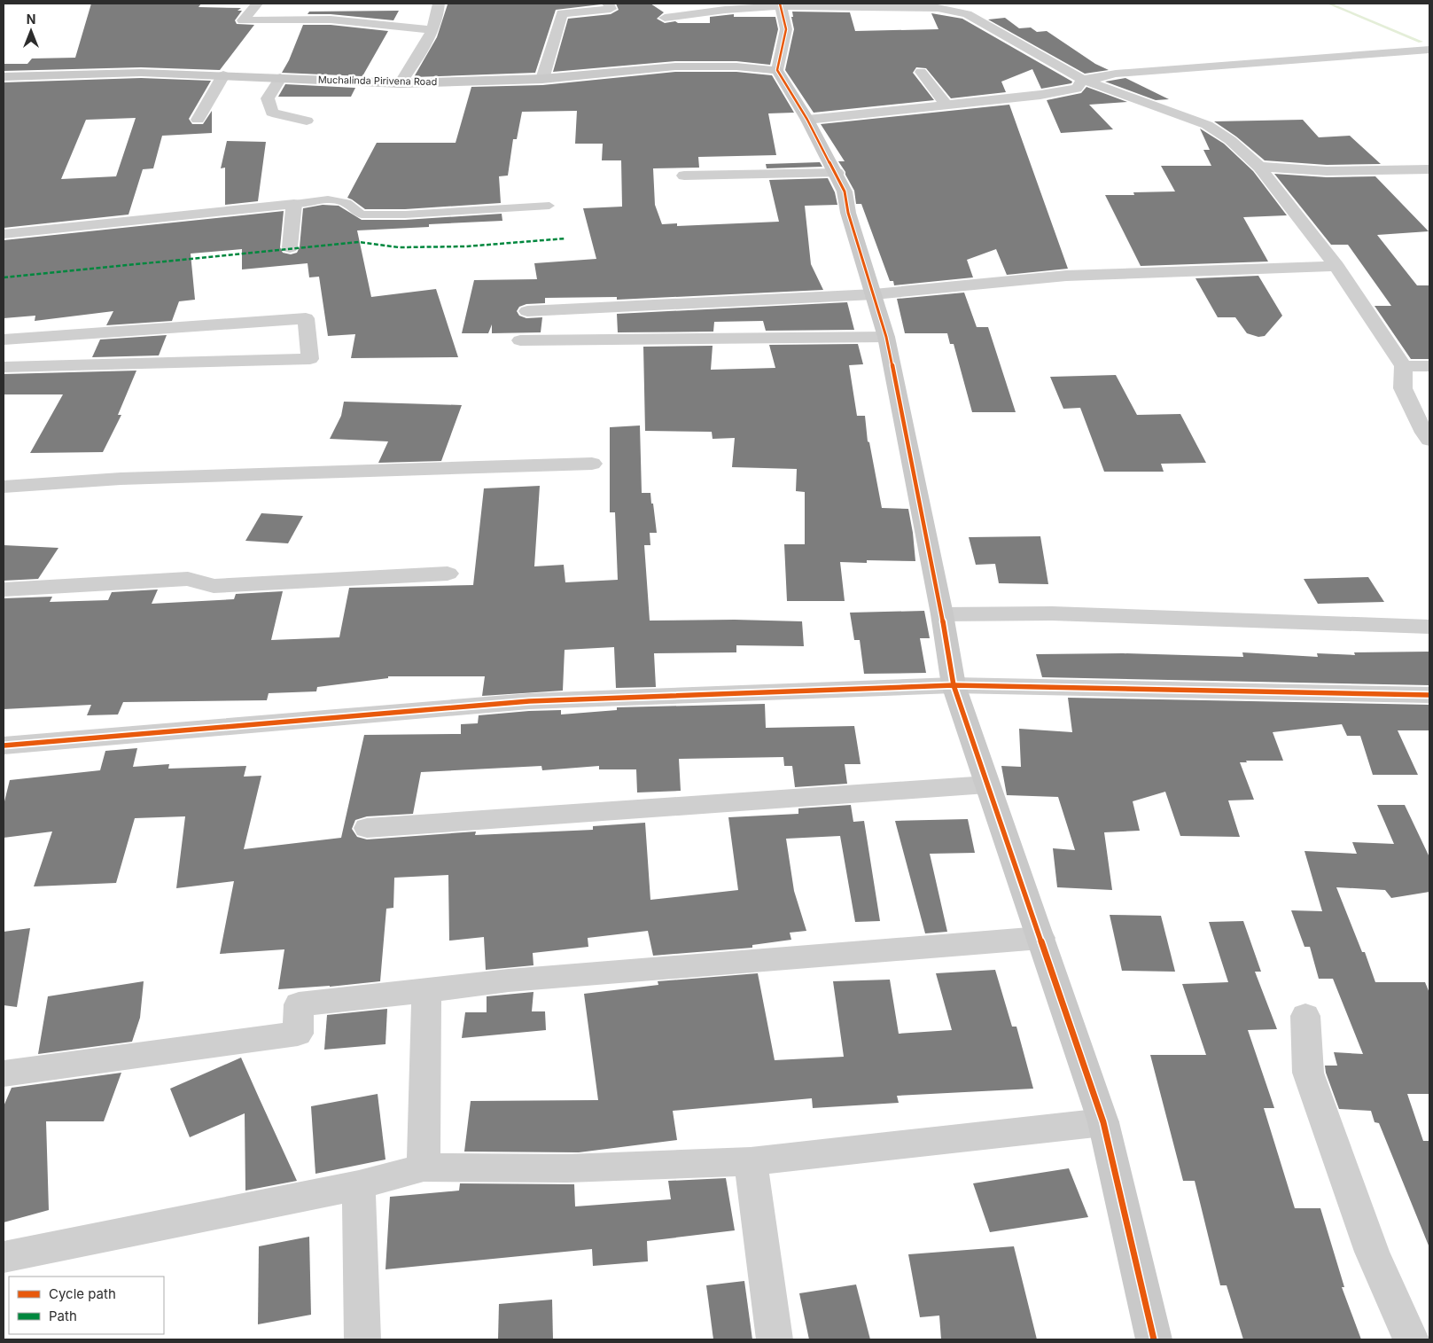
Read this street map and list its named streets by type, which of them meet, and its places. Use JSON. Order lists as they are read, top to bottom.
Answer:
{
  "streets": {
    "street": ["Muchalinda Pirivena Road"]
  },
  "legend": ["Cycle path", "Path"],
  "north": "top"
}
